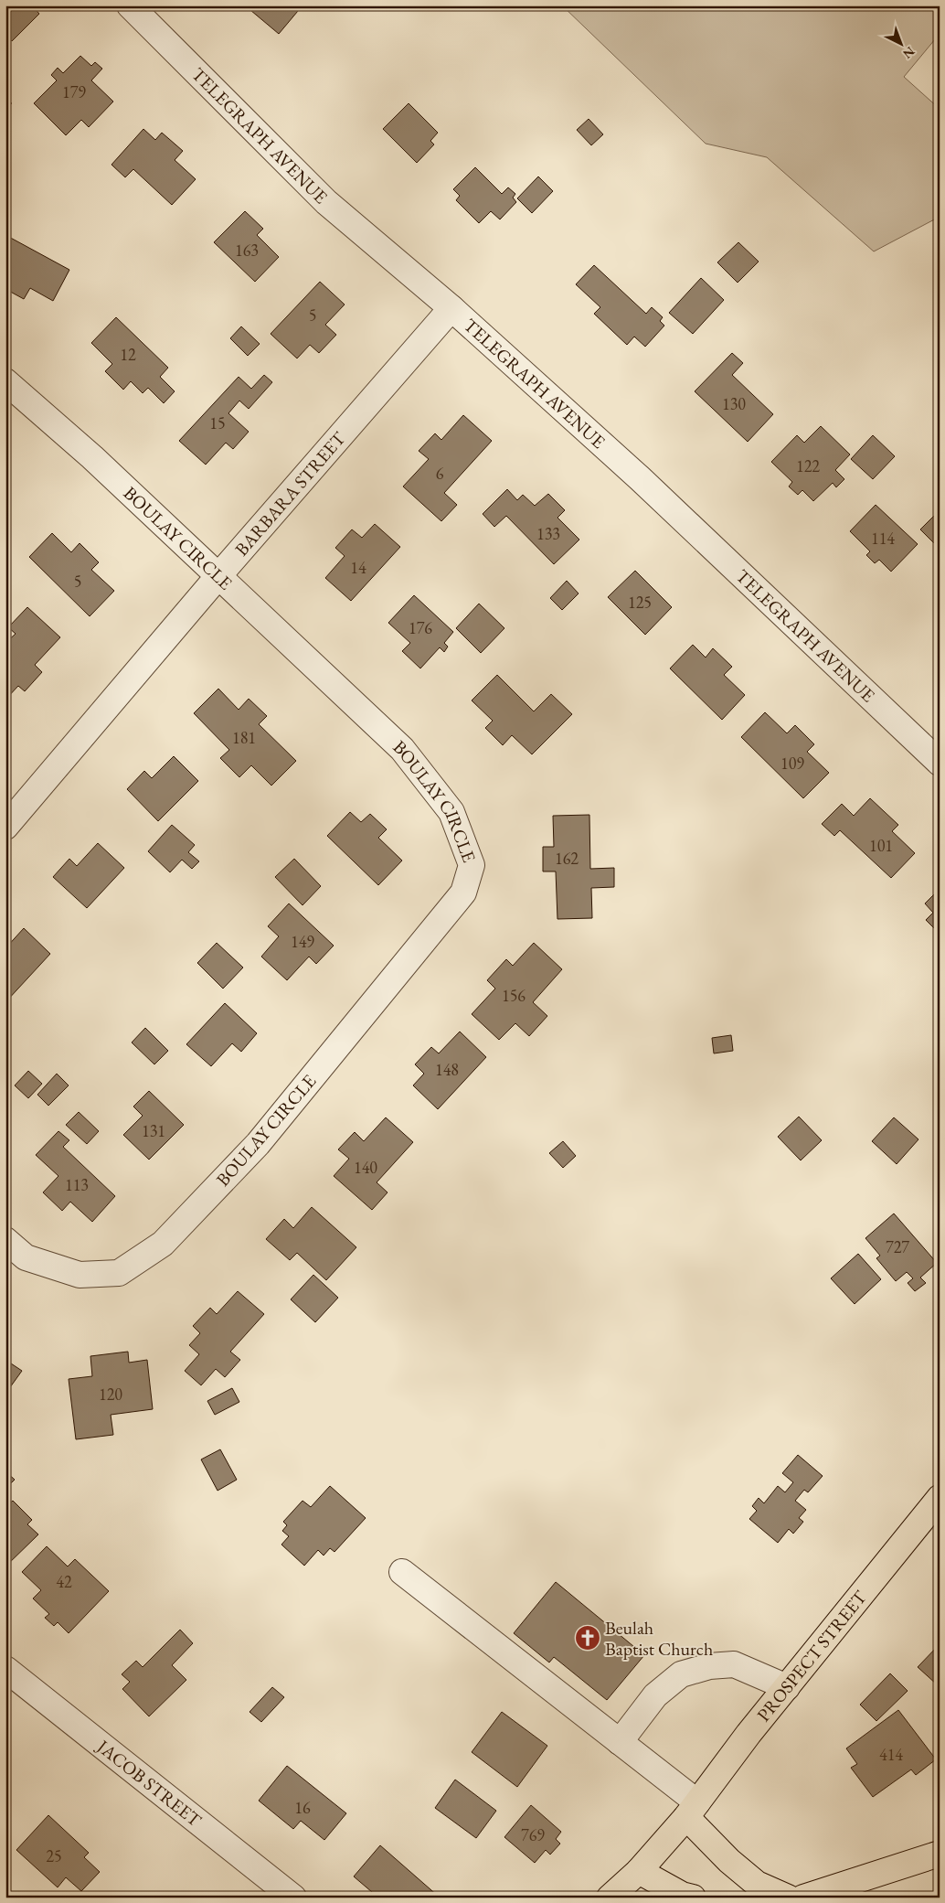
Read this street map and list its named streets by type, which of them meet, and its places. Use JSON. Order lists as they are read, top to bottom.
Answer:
{
  "streets": {
    "main road": ["PROSPECT STREET"],
    "street": [
      "TELEGRAPH AVENUE",
      "BARBARA STREET",
      "BOULAY CIRCLE",
      "JACOB STREET"
    ]
  },
  "crossings": [
    ["TELEGRAPH AVENUE", "BARBARA STREET"],
    ["BARBARA STREET", "BOULAY CIRCLE"]
  ],
  "places": {
    "church": ["Beulah Baptist Church"]
  },
  "house_numbers": [
    "179",
    "163",
    "5",
    "12",
    "130",
    "15",
    "122",
    "6",
    "133",
    "114",
    "14",
    "5",
    "125",
    "176",
    "181",
    "109",
    "101",
    "162",
    "149",
    "156",
    "148",
    "131",
    "140",
    "113",
    "727",
    "120",
    "42",
    "414",
    "16",
    "769",
    "25"
  ],
  "north": "bottom right"
}
